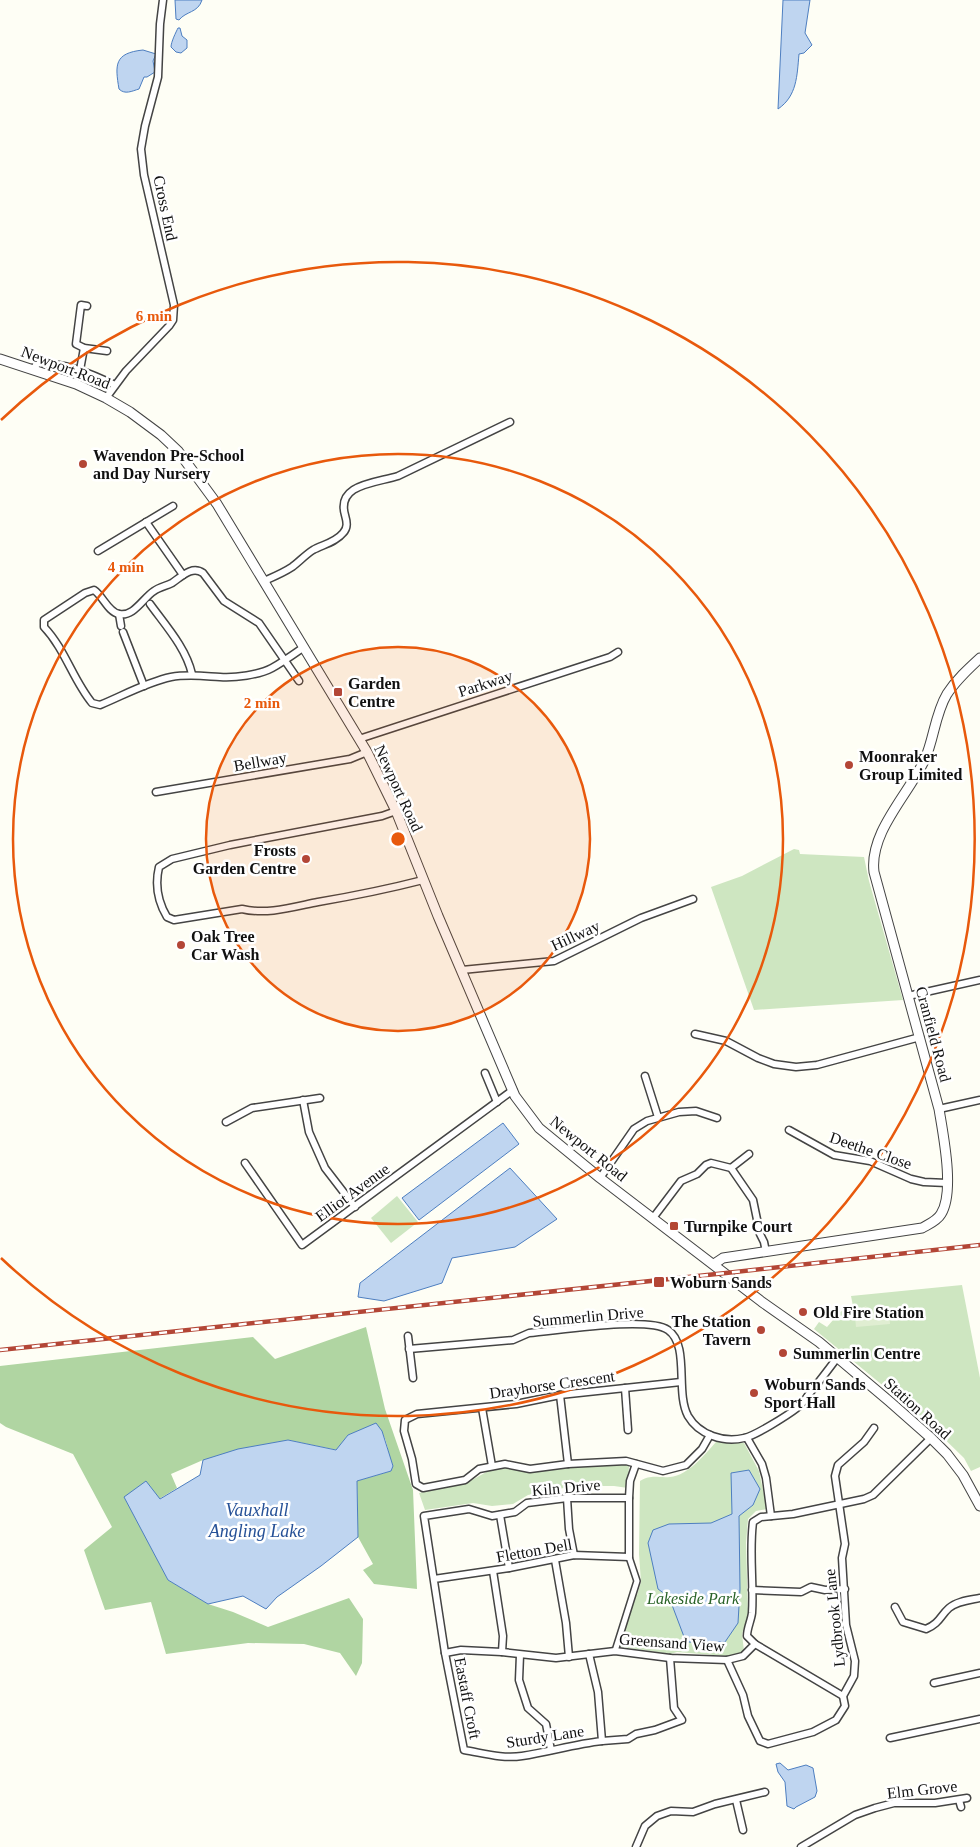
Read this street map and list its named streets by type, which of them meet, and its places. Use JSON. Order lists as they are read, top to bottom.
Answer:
{
  "streets": {
    "street": [
      "Cross End",
      "Newport Road",
      "Parkway",
      "Bellway",
      "Hillway",
      "Cranfield Road",
      "Deethe Close",
      "Elliot Avenue",
      "Summerlin Drive",
      "Drayhorse Crescent",
      "Station Road",
      "Kiln Drive",
      "Fletton Dell",
      "Lydbrook Lane",
      "Greensand View",
      "Eastaff Croft",
      "Sturdy Lane",
      "Elm Grove"
    ]
  },
  "crossings": [
    ["Cross End", "Newport Road"],
    ["Newport Road", "Parkway"],
    ["Newport Road", "Bellway"],
    ["Newport Road", "Hillway"],
    ["Newport Road", "Cranfield Road"],
    ["Newport Road", "Elliot Avenue"],
    ["Newport Road", "Station Road"],
    ["Cranfield Road", "Deethe Close"],
    ["Summerlin Drive", "Drayhorse Crescent"],
    ["Station Road", "Greensand View"],
    ["Lydbrook Lane", "Greensand View"],
    ["Greensand View", "Eastaff Croft"],
    ["Greensand View", "Sturdy Lane"],
    ["Eastaff Croft", "Sturdy Lane"]
  ],
  "water": ["Vauxhall Angling Lake"],
  "parks": ["Lakeside Park"],
  "places": {
    "other": [
      "Wavendon Pre-School and Day Nursery",
      "Moonraker Group Limited",
      "Frosts Garden Centre",
      "Oak Tree Car Wash",
      "Old Fire Station",
      "The Station Tavern",
      "Summerlin Centre",
      "Woburn Sands Sport Hall"
    ],
    "transit": ["Garden Centre", "Turnpike Court", "Woburn Sands"]
  },
  "rings": ["6 min", "4 min", "2 min"]
}
